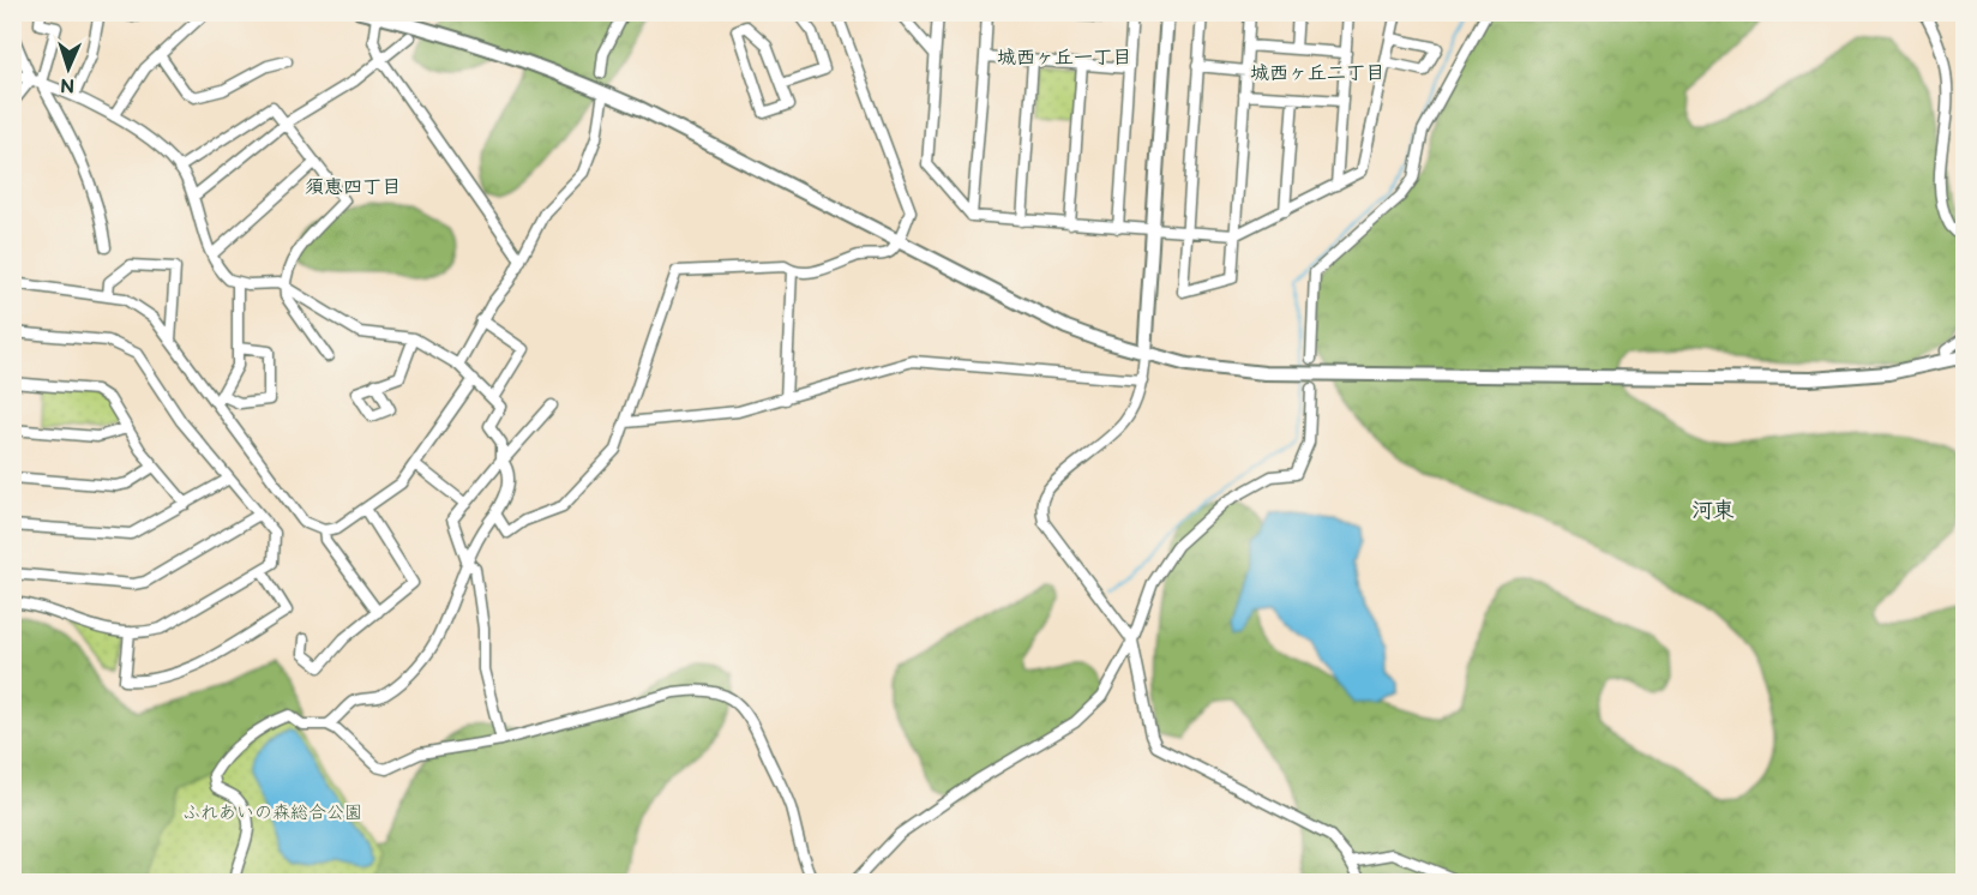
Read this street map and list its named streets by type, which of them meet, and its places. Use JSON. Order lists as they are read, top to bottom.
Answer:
{
  "districts": [
    "城西ヶ丘一丁目",
    "城西ヶ丘二丁目",
    "須恵四丁目",
    "河東"
  ],
  "parks": ["ふれあいの森総合公園"],
  "north": "bottom"
}
